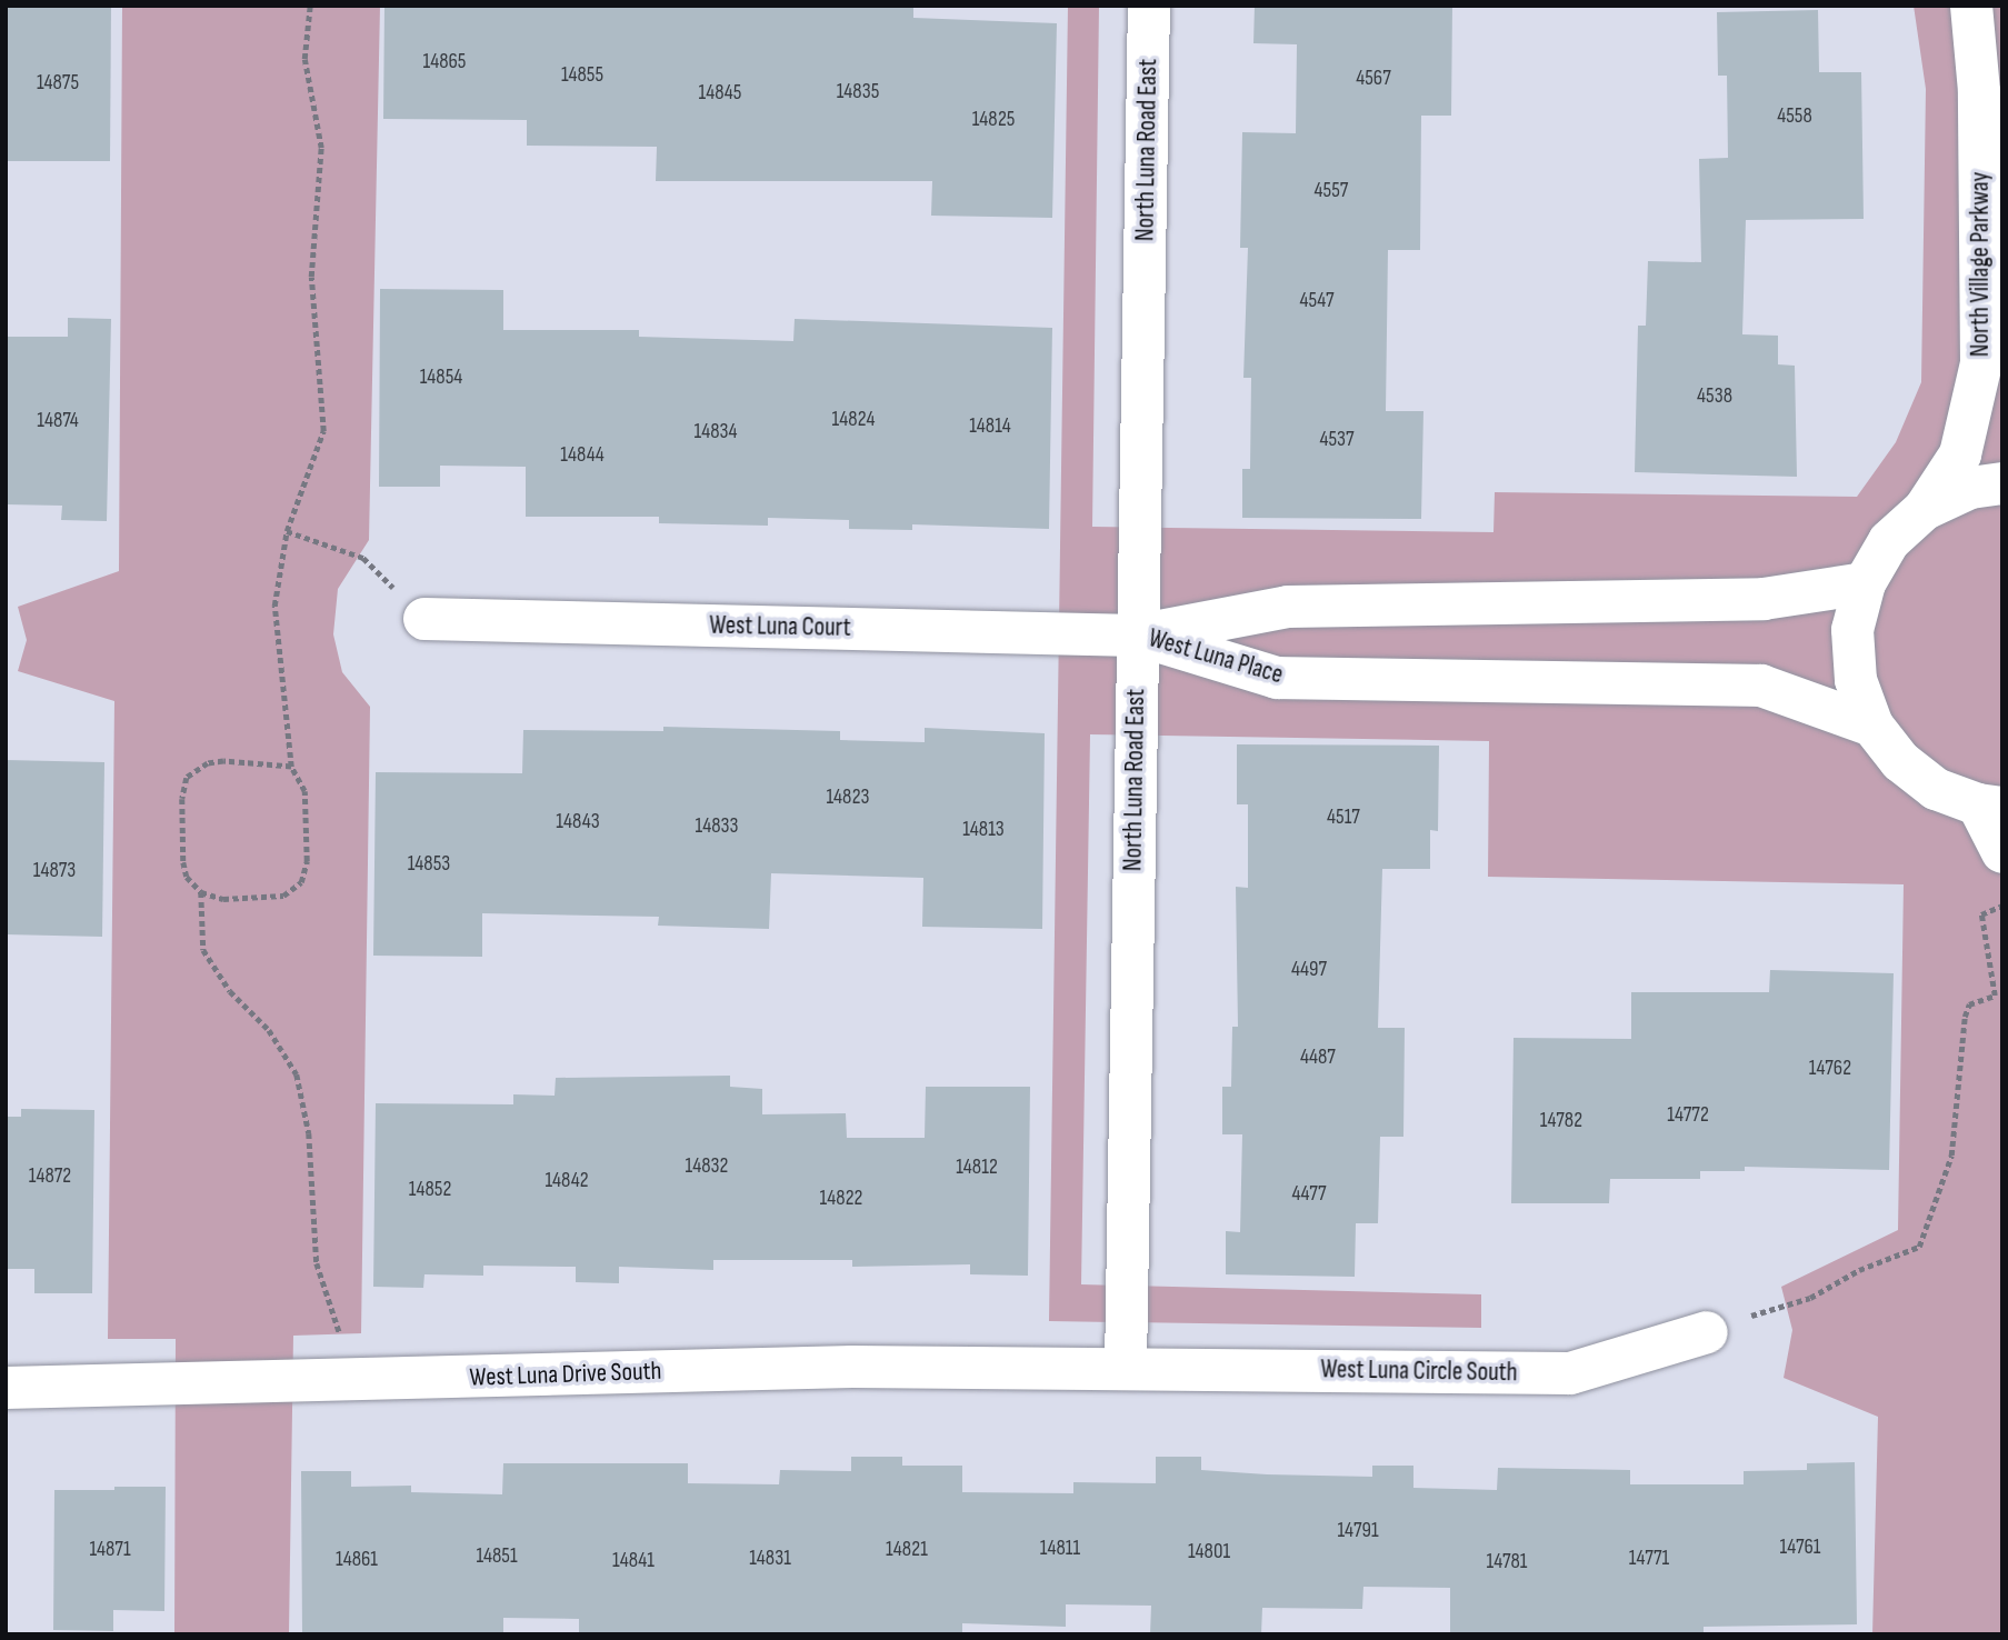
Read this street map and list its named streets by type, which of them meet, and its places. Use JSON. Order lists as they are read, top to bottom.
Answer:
{
  "streets": {
    "street": [
      "North Luna Road East",
      "North Village Parkway",
      "West Luna Court",
      "West Luna Place",
      "West Luna Circle South",
      "West Luna Drive South"
    ]
  },
  "crossings": [
    ["North Luna Road East", "West Luna Court"],
    ["North Luna Road East", "West Luna Place"],
    ["North Luna Road East", "West Luna Circle South"],
    ["North Luna Road East", "West Luna Drive South"],
    ["West Luna Court", "West Luna Place"],
    ["West Luna Circle South", "West Luna Drive South"]
  ],
  "house_numbers": [
    "14865",
    "14855",
    "4567",
    "14875",
    "14835",
    "14845",
    "4558",
    "14825",
    "4557",
    "4547",
    "14854",
    "4538",
    "14824",
    "14874",
    "14814",
    "14834",
    "4537",
    "14844",
    "14823",
    "4517",
    "14843",
    "14833",
    "14813",
    "14853",
    "14873",
    "4497",
    "4487",
    "14762",
    "14772",
    "14782",
    "14832",
    "14812",
    "14872",
    "14842",
    "14852",
    "4477",
    "14822",
    "14791",
    "14761",
    "14811",
    "14871",
    "14821",
    "14801",
    "14851",
    "14831",
    "14771",
    "14861",
    "14841",
    "14781"
  ]
}
